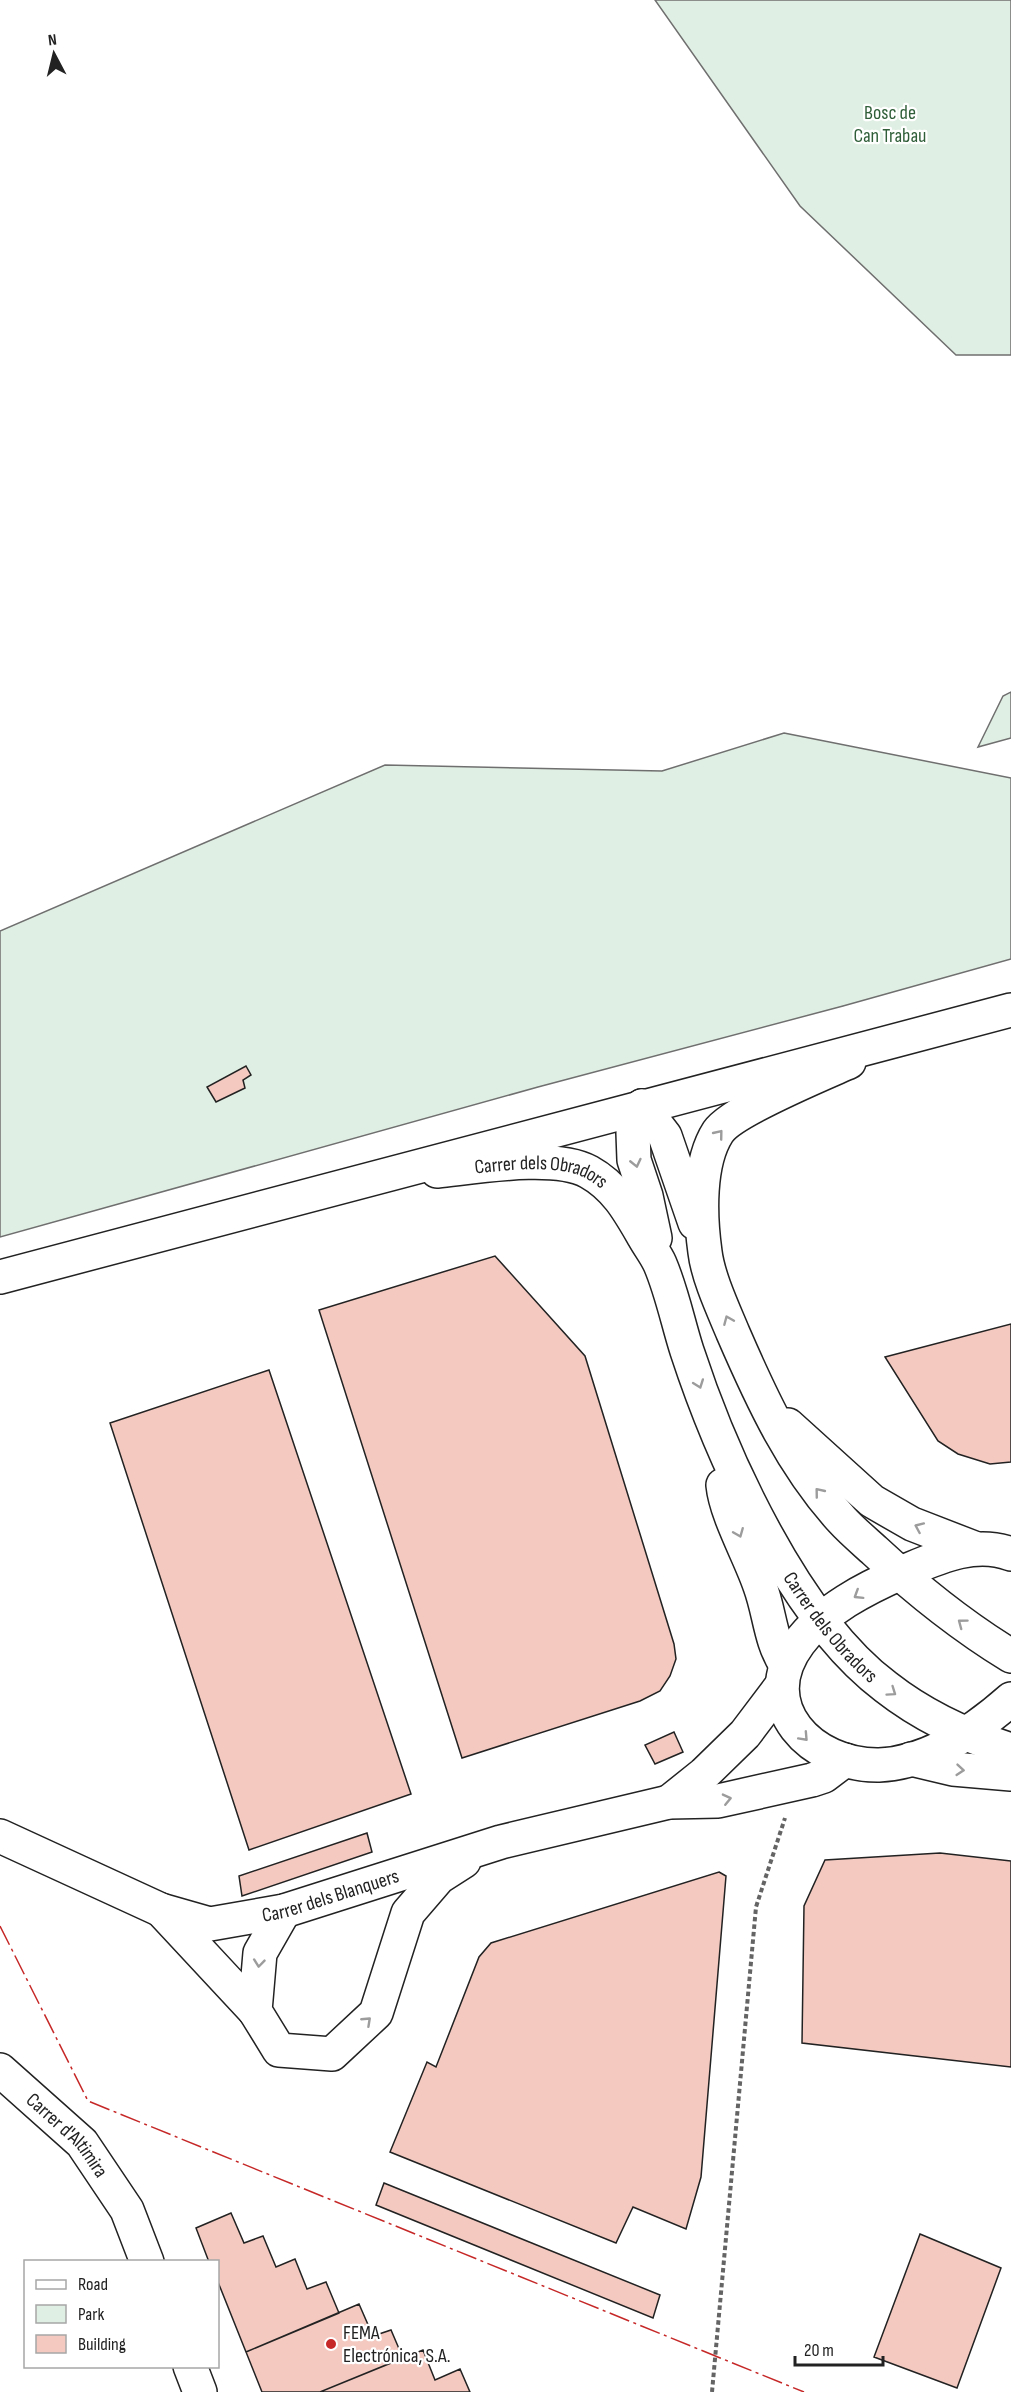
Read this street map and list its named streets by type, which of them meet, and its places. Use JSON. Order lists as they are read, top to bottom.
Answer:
{
  "streets": {
    "street": ["Carrer dels Obradors", "Carrer dels Blanquers", "Carrer d'Altimira"]
  },
  "crossings": [
    ["Carrer dels Obradors", "Carrer dels Blanquers"]
  ],
  "parks": ["Bosc de Can Trabau"],
  "places": ["FEMA Electrónica, S.A."],
  "legend": ["Road", "Park", "Building"],
  "scale_bar": "20 m",
  "north": "top"
}
